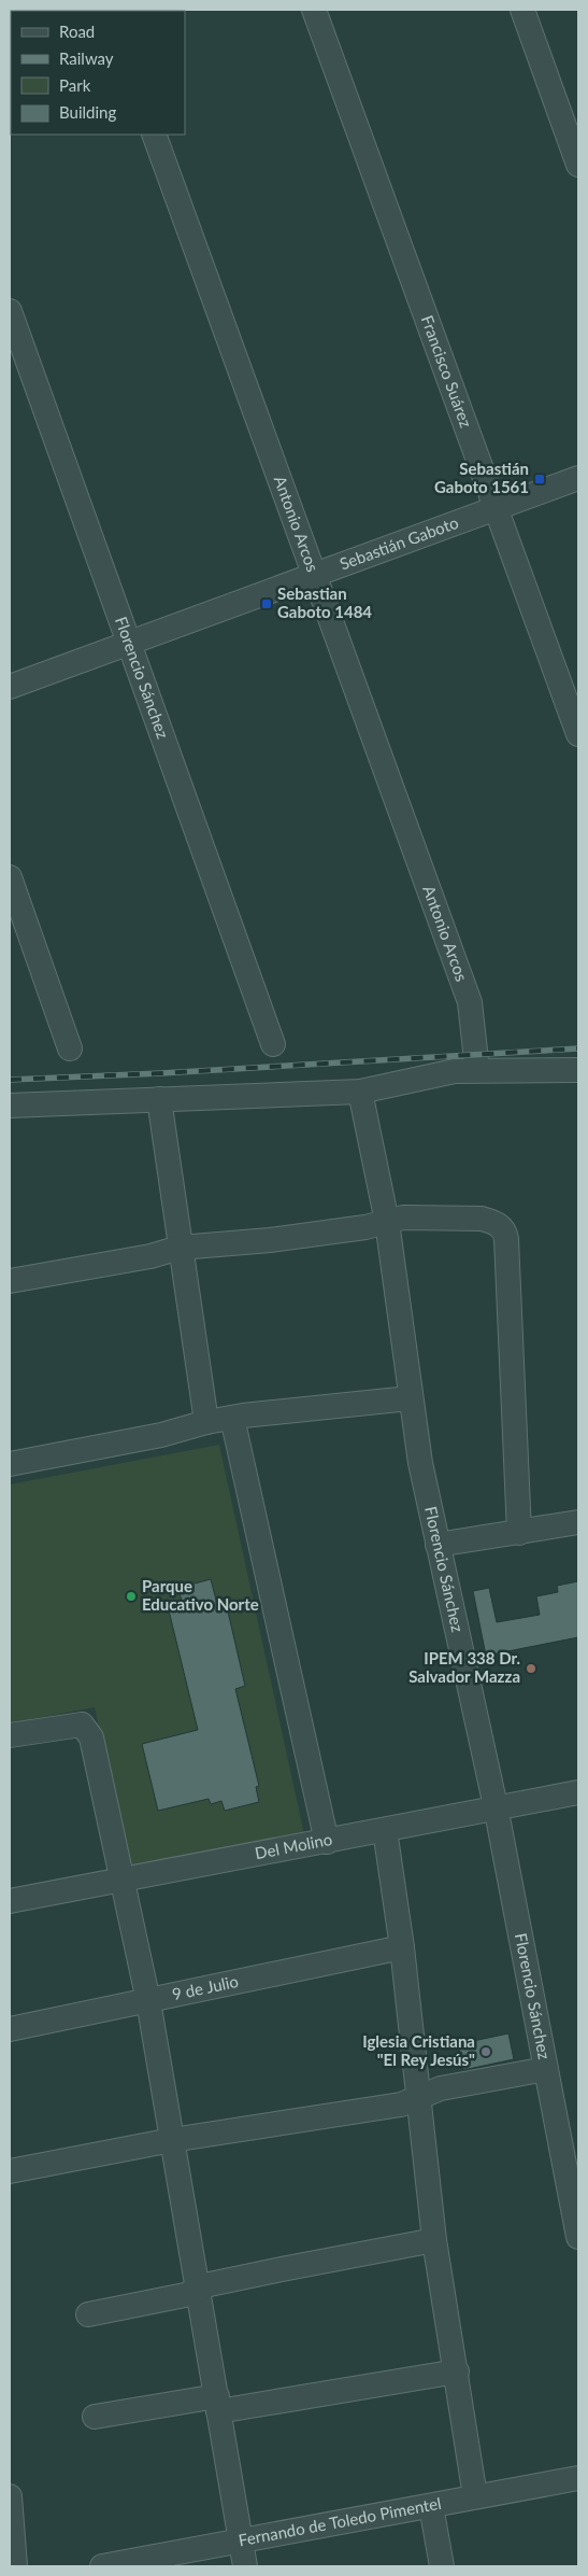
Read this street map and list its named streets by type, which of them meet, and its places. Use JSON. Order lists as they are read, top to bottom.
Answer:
{
  "streets": {
    "street": [
      "Francisco Suárez",
      "Antonio Arcos",
      "Sebastián Gaboto",
      "Florencio Sánchez",
      "Del Molino",
      "9 de Julio",
      "Fernando de Toledo Pimentel"
    ]
  },
  "crossings": [
    ["Francisco Suárez", "Sebastián Gaboto"],
    ["Antonio Arcos", "Sebastián Gaboto"],
    ["Sebastián Gaboto", "Florencio Sánchez"],
    ["Florencio Sánchez", "Del Molino"]
  ],
  "places": {
    "transit": ["Sebastián Gaboto 1561", "Sebastian Gaboto 1484"],
    "other": ["Parque Educativo Norte", "IPEM 338 Dr. Salvador Mazza", "Iglesia Cristiana \"El Rey Jesús\""]
  },
  "legend": [
    "Road",
    "Railway",
    "Park",
    "Building"
  ]
}
